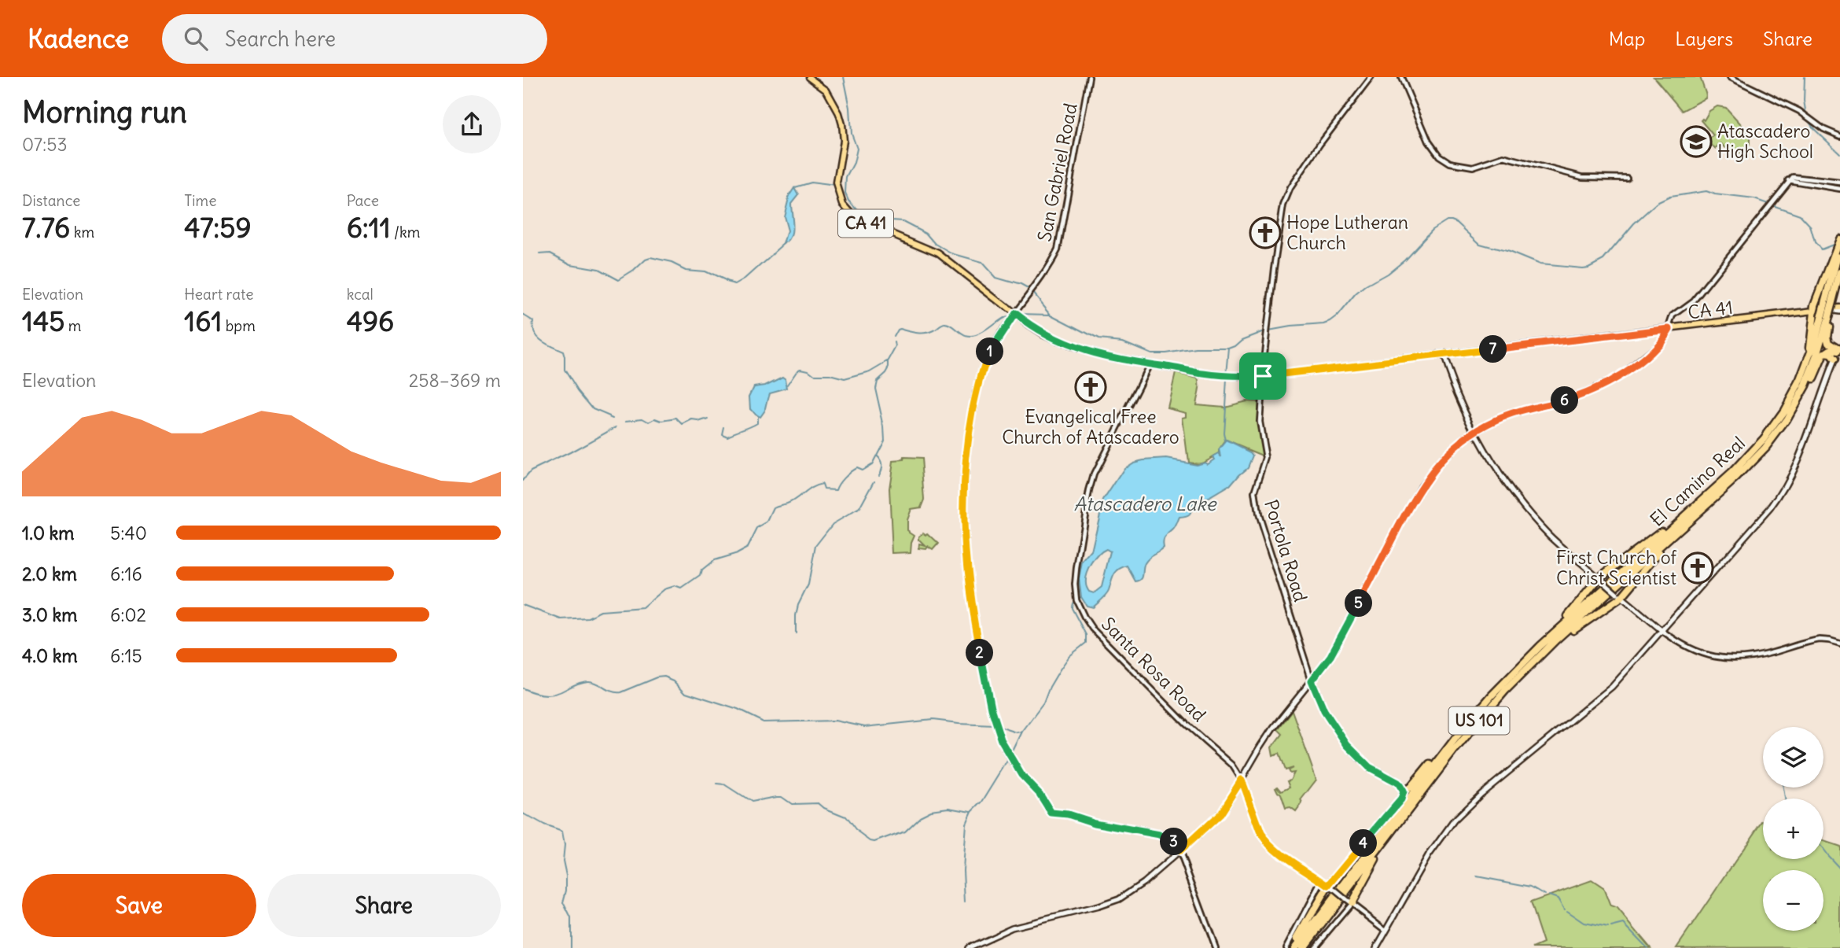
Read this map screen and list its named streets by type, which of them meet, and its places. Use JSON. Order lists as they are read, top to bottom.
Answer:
{
  "streets": {
    "highway": ["El Camino Real", "US 101"],
    "main road": ["CA 41"],
    "street": ["San Gabriel Road", "Portola Road", "Santa Rosa Road"]
  },
  "crossings": [
    ["San Gabriel Road", "CA 41"],
    ["CA 41", "El Camino Real"],
    ["CA 41", "Portola Road"],
    ["CA 41", "Santa Rosa Road"]
  ],
  "water": ["Atascadero Lake"],
  "places": {
    "school or university": ["Atascadero High School"],
    "church": ["Hope Lutheran Church", "Evangelical Free Church of Atascadero", "First Church of Christ Scientist"]
  },
  "page": {
    "header": "Kadence",
    "search": "Search here",
    "nav": ["Map", "Layers", "Share"],
    "heading": ["Morning run", "07:53"],
    "stats": [
      ["Distance", "7.76 km"],
      ["Time", "47:59"],
      ["Pace", "6:11 /km"],
      ["Elevation", "145 m"],
      ["Heart rate", "161 bpm"],
      ["kcal", "496"]
    ],
    "pins": [
      "7",
      "1",
      "6",
      "5",
      "2",
      "3",
      "4"
    ],
    "chart": ["Elevation", "258–369 m"],
    "list": [
      {
        "name": "1.0 km",
        "note": "5:40"
      },
      {
        "name": "2.0 km",
        "note": "6:16"
      },
      {
        "name": "3.0 km",
        "note": "6:02"
      },
      {
        "name": "4.0 km",
        "note": "6:15"
      }
    ],
    "map_buttons": ["+", "−"],
    "buttons": ["Save", "Share"]
  }
}
